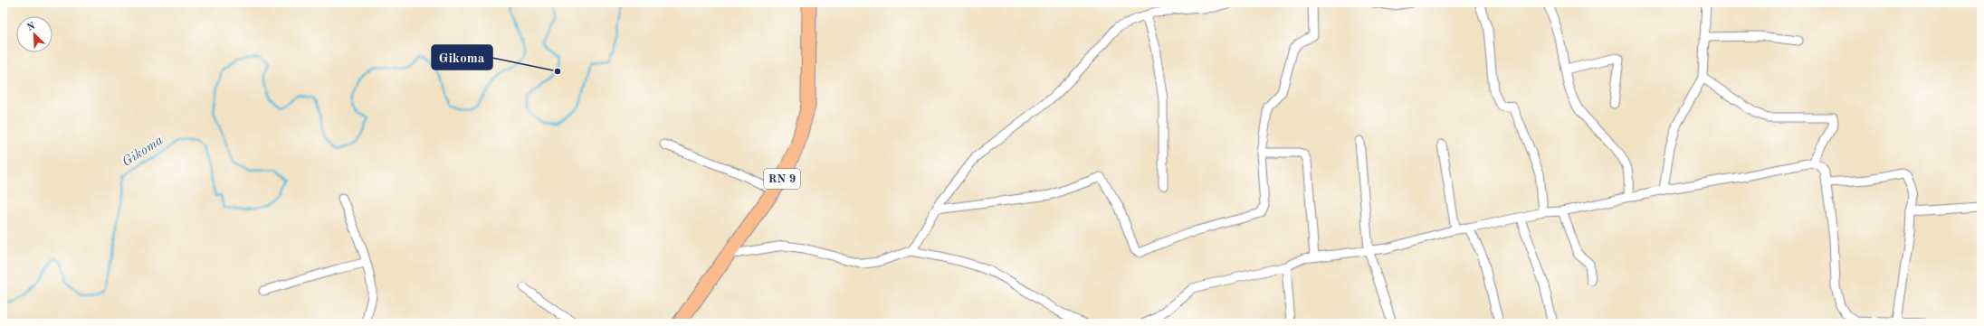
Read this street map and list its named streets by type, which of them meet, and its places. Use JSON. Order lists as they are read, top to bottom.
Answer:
{
  "streets": {
    "main road": ["RN 9"]
  },
  "water": ["Gikoma"],
  "places": ["Gikoma"],
  "north": "top left"
}
